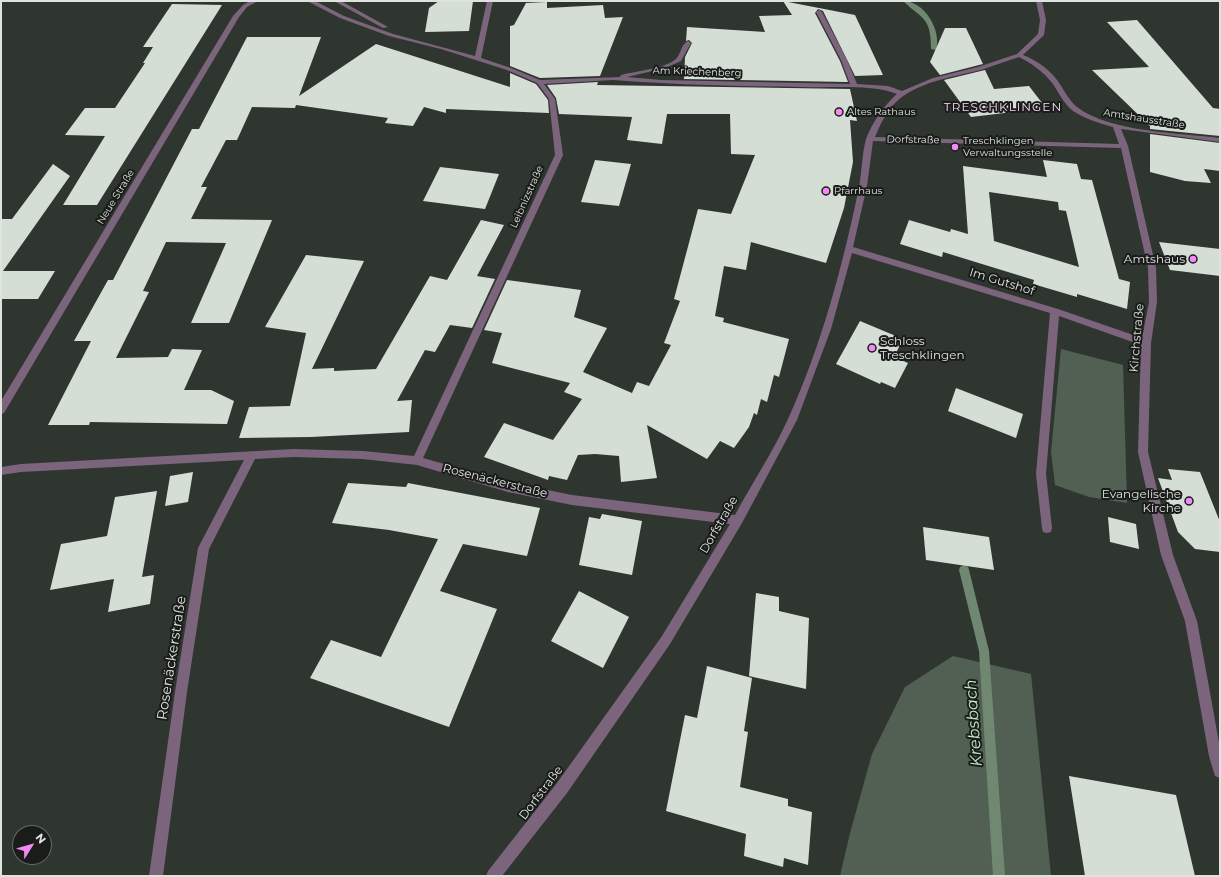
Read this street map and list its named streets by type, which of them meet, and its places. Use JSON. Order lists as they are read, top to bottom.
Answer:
{
  "streets": {
    "street": [
      "Am Kriechenberg",
      "Amtshausstraße",
      "Dorfstraße",
      "Neue Straße",
      "Leibnizstraße",
      "Im Gutshof",
      "Kirchstraße",
      "Rosenäckerstraße"
    ]
  },
  "crossings": [
    ["Am Kriechenberg", "Dorfstraße"],
    ["Am Kriechenberg", "Leibnizstraße"],
    ["Amtshausstraße", "Dorfstraße"],
    ["Amtshausstraße", "Kirchstraße"],
    ["Dorfstraße", "Im Gutshof"],
    ["Dorfstraße", "Kirchstraße"],
    ["Dorfstraße", "Rosenäckerstraße"],
    ["Leibnizstraße", "Rosenäckerstraße"],
    ["Im Gutshof", "Kirchstraße"]
  ],
  "districts": ["TRESCHKLINGEN"],
  "water": ["Krebsbach"],
  "places": [
    "Altes Rathaus",
    "Treschklingen Verwaltungsstelle",
    "Pfarrhaus",
    "Amtshaus",
    "Schloss Treschklingen",
    "Evangelische Kirche"
  ],
  "north": "top right"
}
